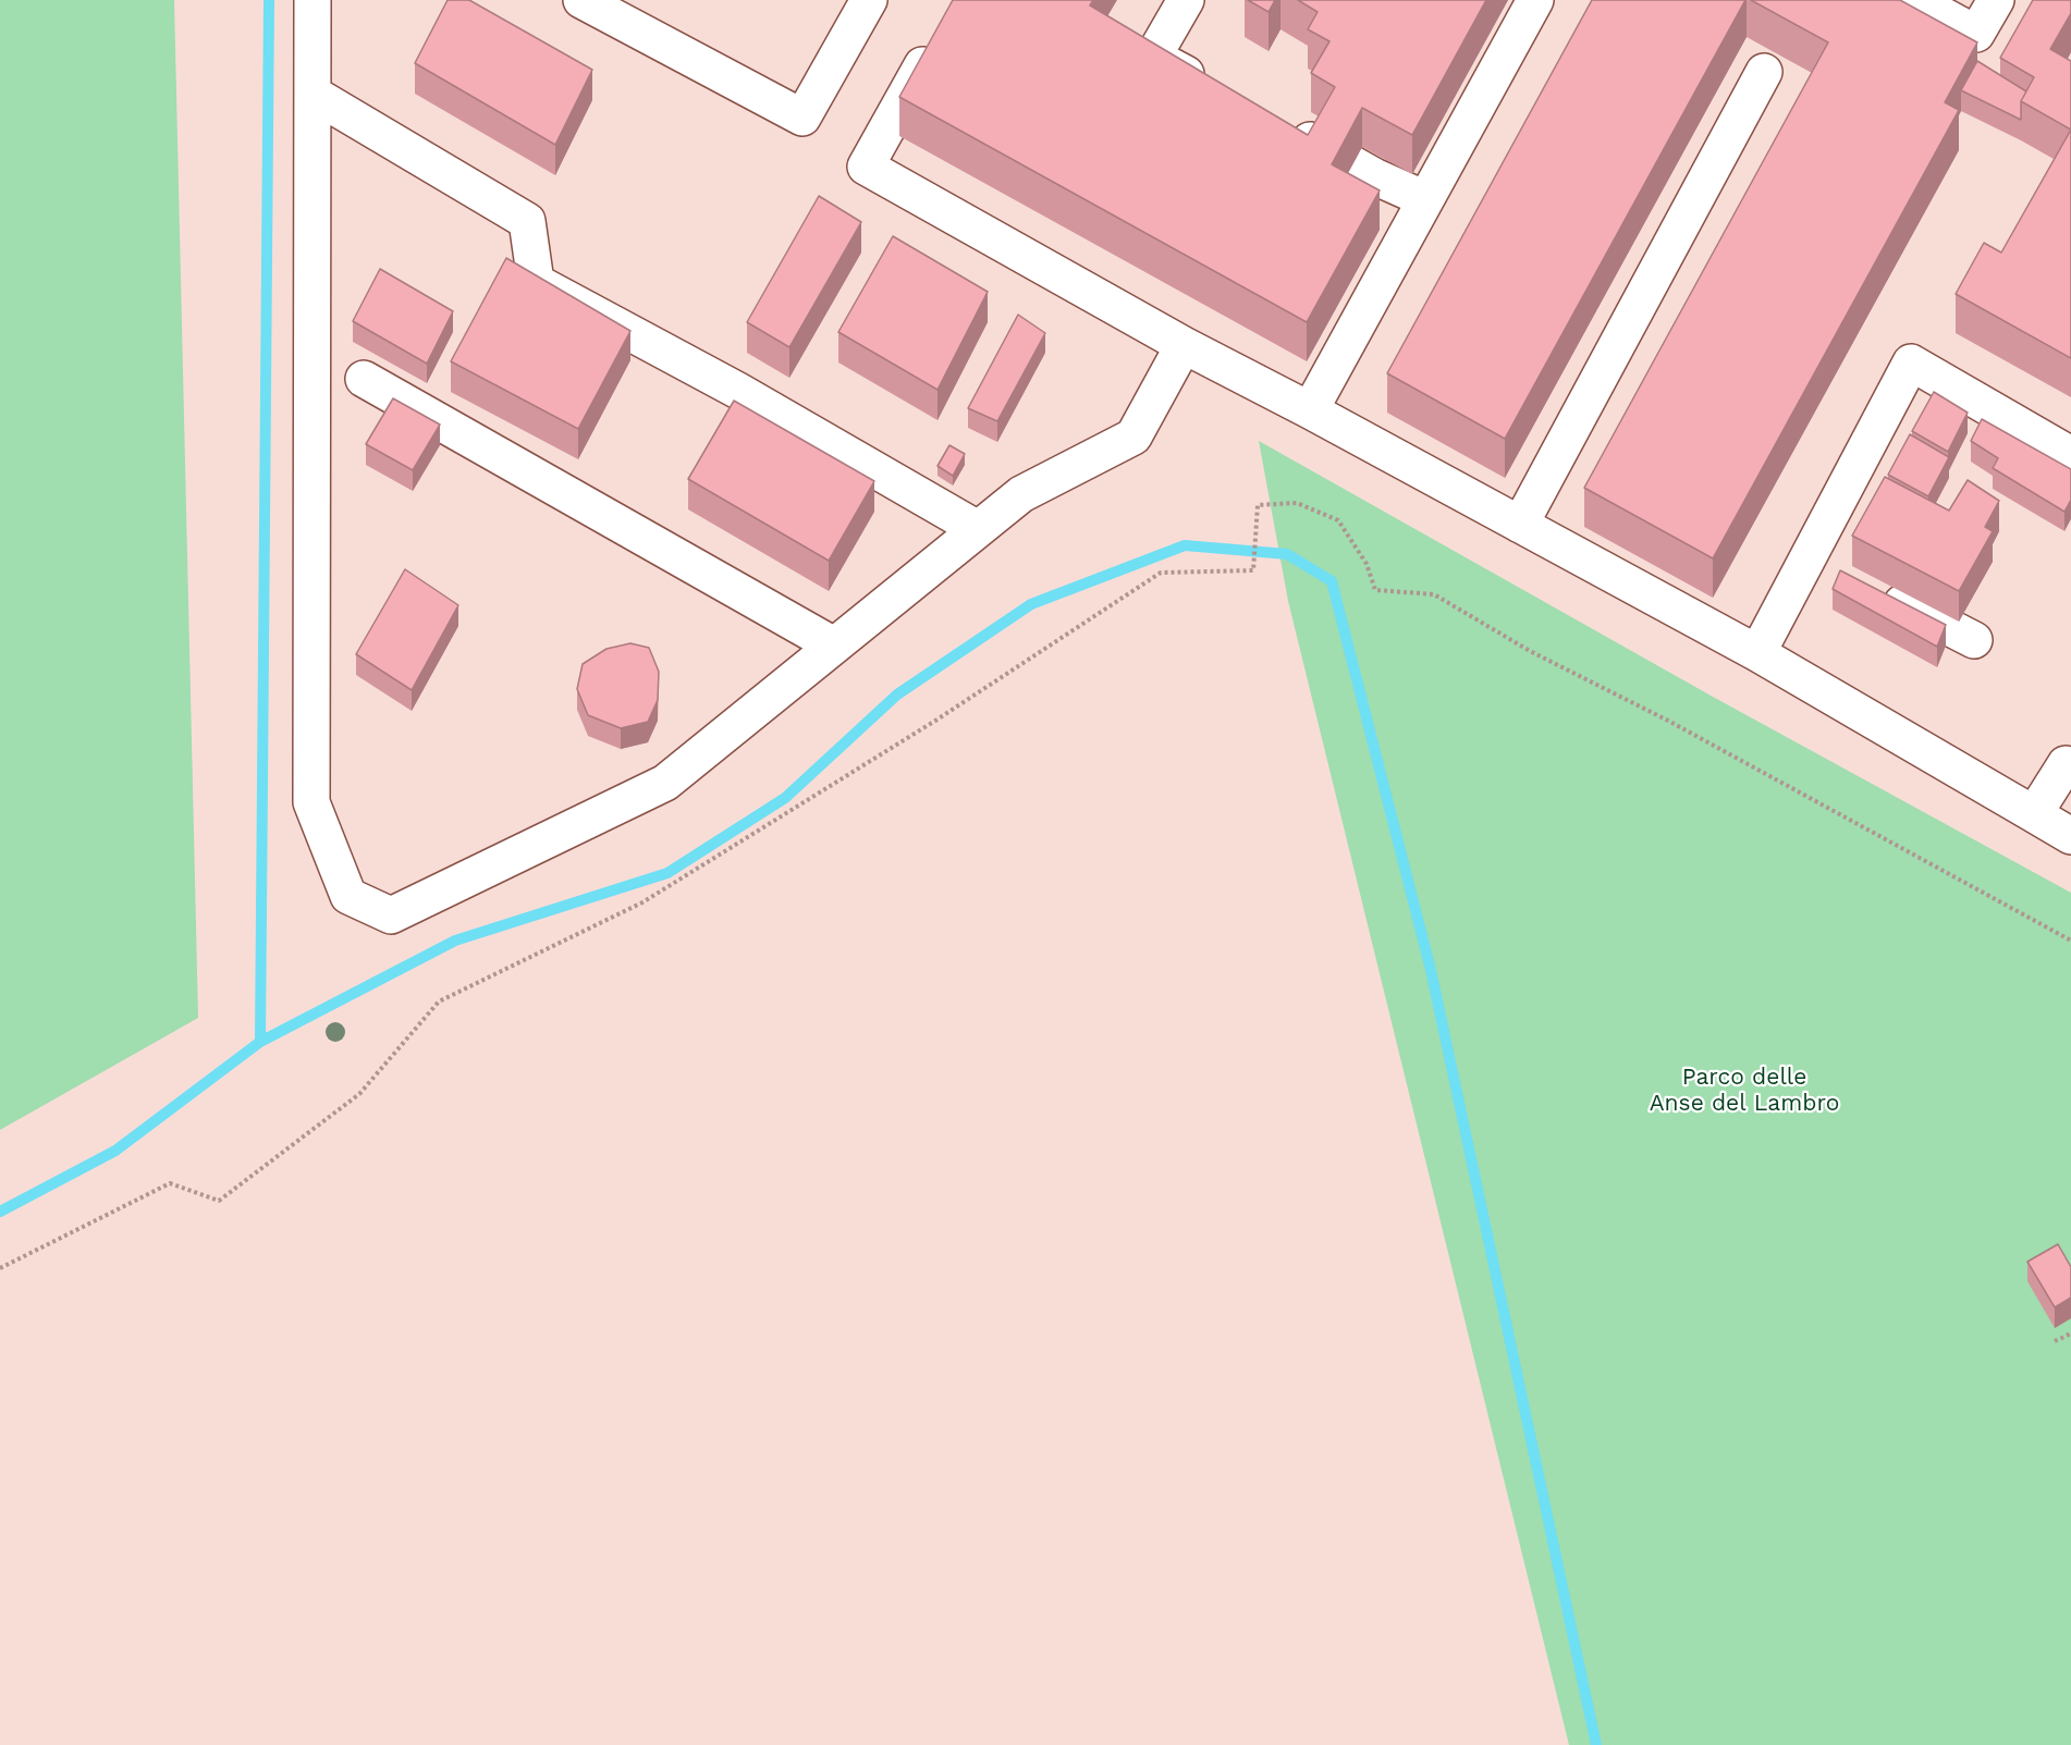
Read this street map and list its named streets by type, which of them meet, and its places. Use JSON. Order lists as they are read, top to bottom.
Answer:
{
  "parks": ["Parco delle Anse del Lambro"]
}
